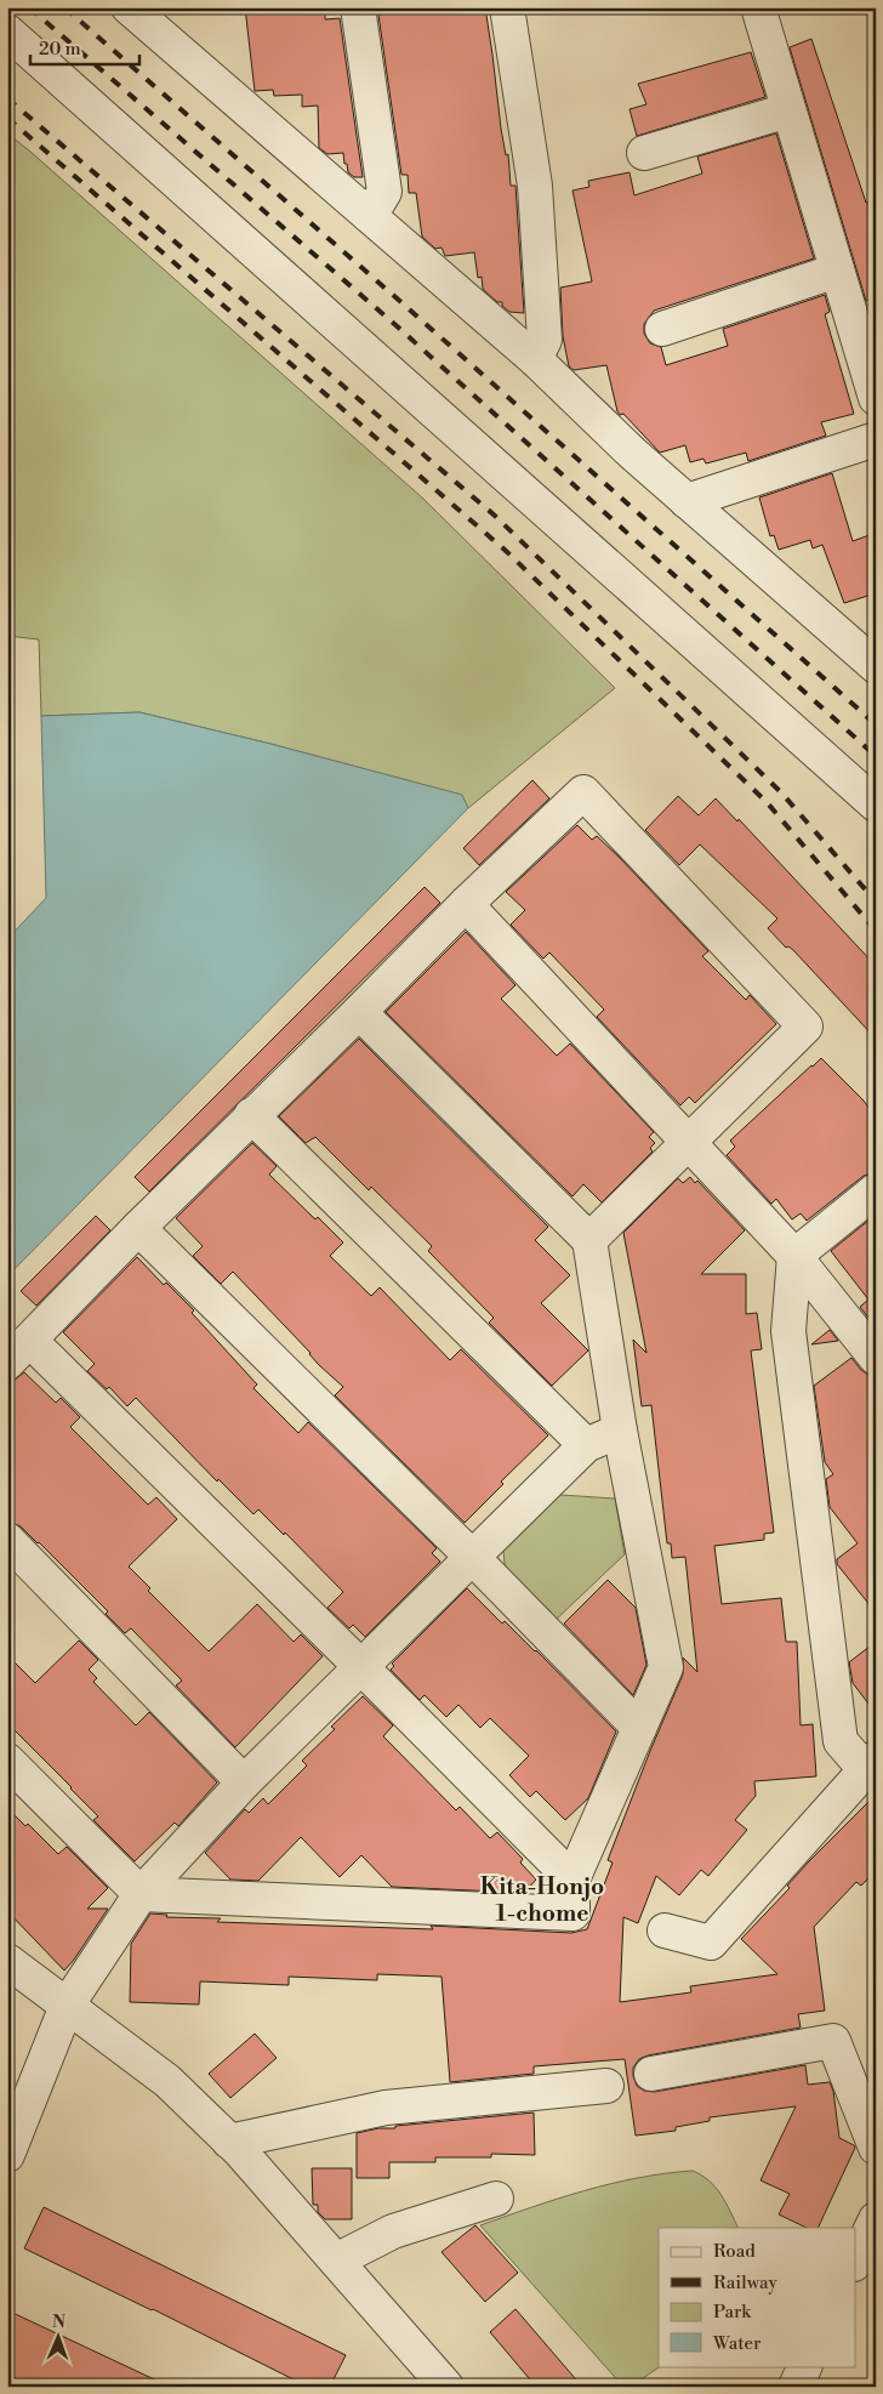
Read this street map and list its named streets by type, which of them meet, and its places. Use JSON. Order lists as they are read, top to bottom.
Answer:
{
  "districts": ["Kita-Honjo 1-chome"],
  "legend": [
    "Road",
    "Railway",
    "Park",
    "Water"
  ],
  "scale_bar": "20 m",
  "north": "top"
}
